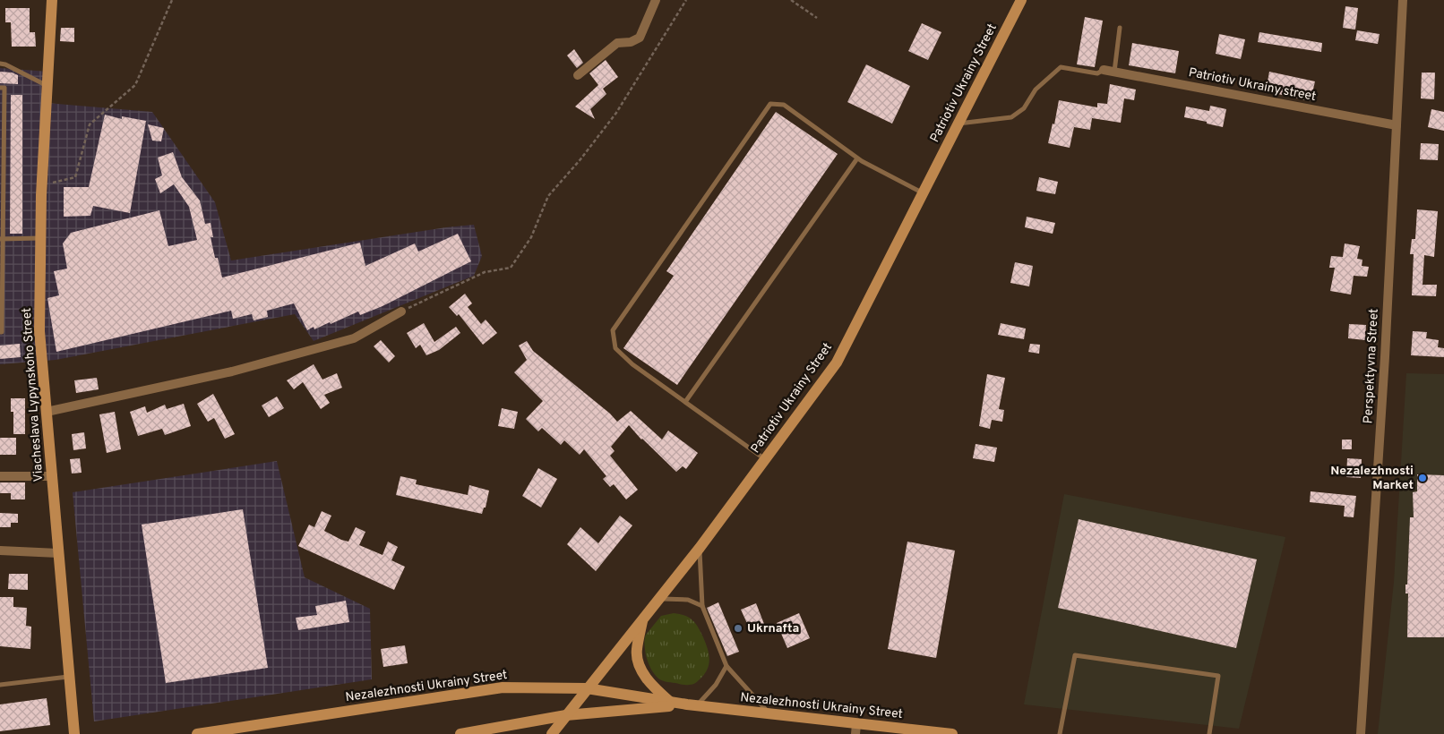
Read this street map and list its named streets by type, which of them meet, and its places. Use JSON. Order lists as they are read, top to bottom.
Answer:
{
  "streets": {
    "main road": ["Patriotiv Ukrainy Street", "Viacheslava Lypynskoho Street", "Nezalezhnosti Ukrainy Street"],
    "street": ["Patriotiv Ukrainy street", "Perspektyvna Street"]
  },
  "crossings": [
    ["Patriotiv Ukrainy Street", "Nezalezhnosti Ukrainy Street"],
    ["Patriotiv Ukrainy street", "Perspektyvna Street"]
  ],
  "places": ["Nezalezhnosti Market", "Ukrnafta"]
}
